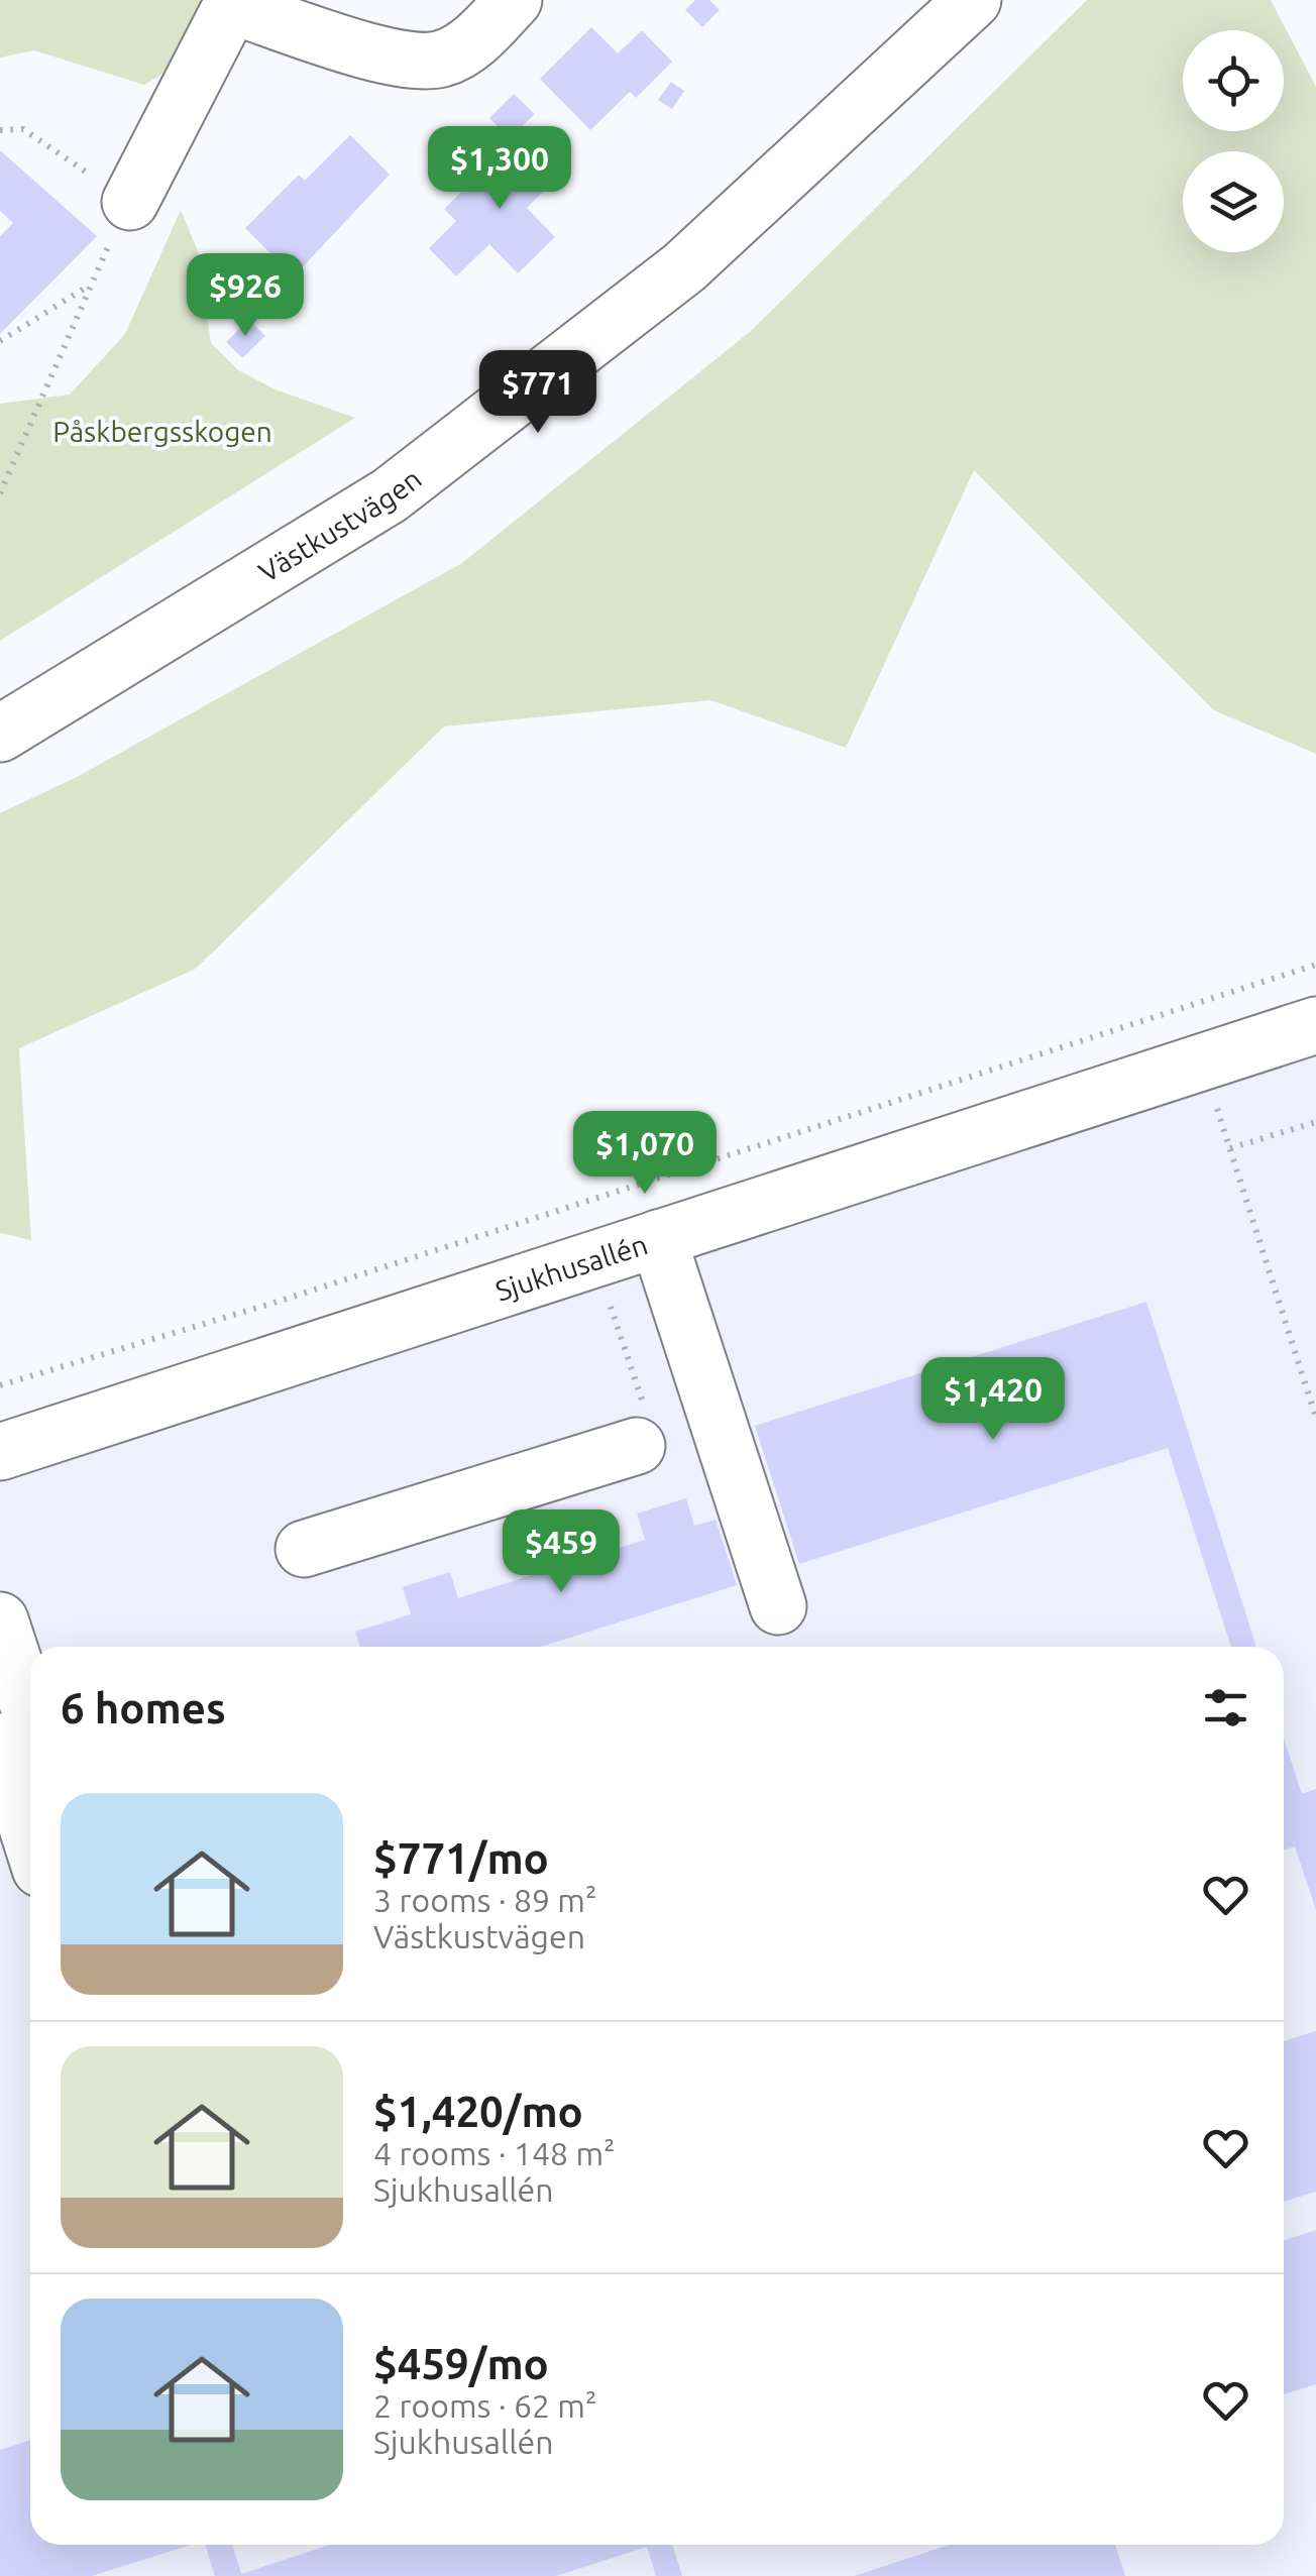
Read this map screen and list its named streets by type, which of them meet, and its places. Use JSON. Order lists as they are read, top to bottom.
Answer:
{
  "streets": {
    "street": ["Västkustvägen", "Sjukhusallén"]
  },
  "parks": ["Påskbergsskogen"],
  "page": {
    "price": [
      "$1,300",
      "$926",
      "$771",
      "$1,070",
      "$1,420",
      "$459"
    ],
    "heading": "6 homes",
    "list": [
      {
        "name": "$771/mo",
        "note": "3 rooms · 89 m² · Västkustvägen"
      },
      {
        "name": "$1,420/mo",
        "note": "4 rooms · 148 m² · Sjukhusallén"
      },
      {
        "name": "$459/mo",
        "note": "2 rooms · 62 m² · Sjukhusallén"
      }
    ]
  }
}
